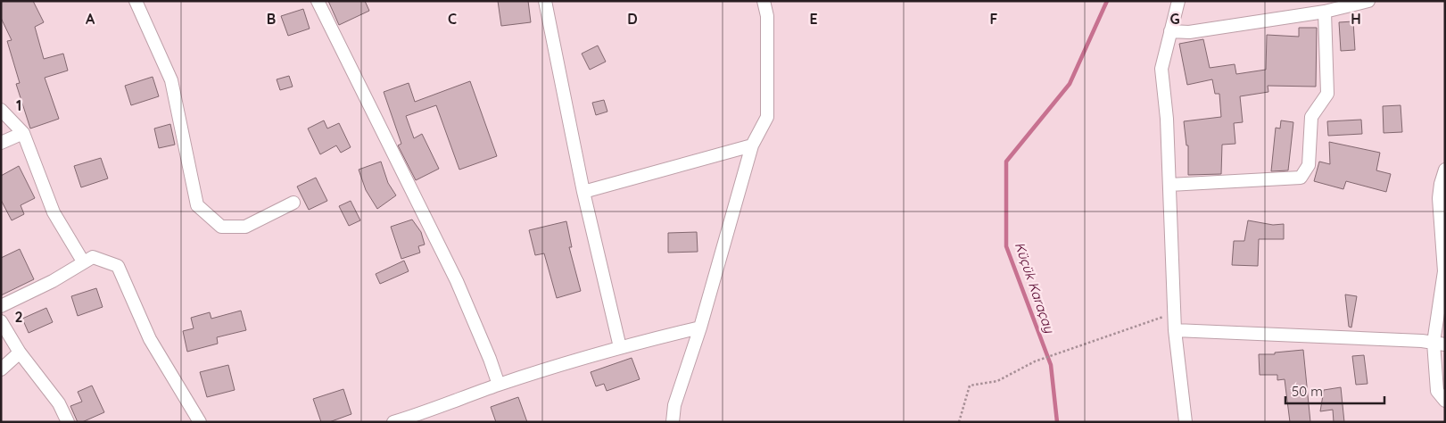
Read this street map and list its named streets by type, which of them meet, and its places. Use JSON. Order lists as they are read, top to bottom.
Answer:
{
  "water": ["Küçük Karaçay"],
  "scale_bar": "50 m",
  "grid": {
    "columns": [
      "A",
      "B",
      "C",
      "D",
      "E",
      "F",
      "G",
      "H"
    ],
    "rows": ["1", "2"]
  }
}
